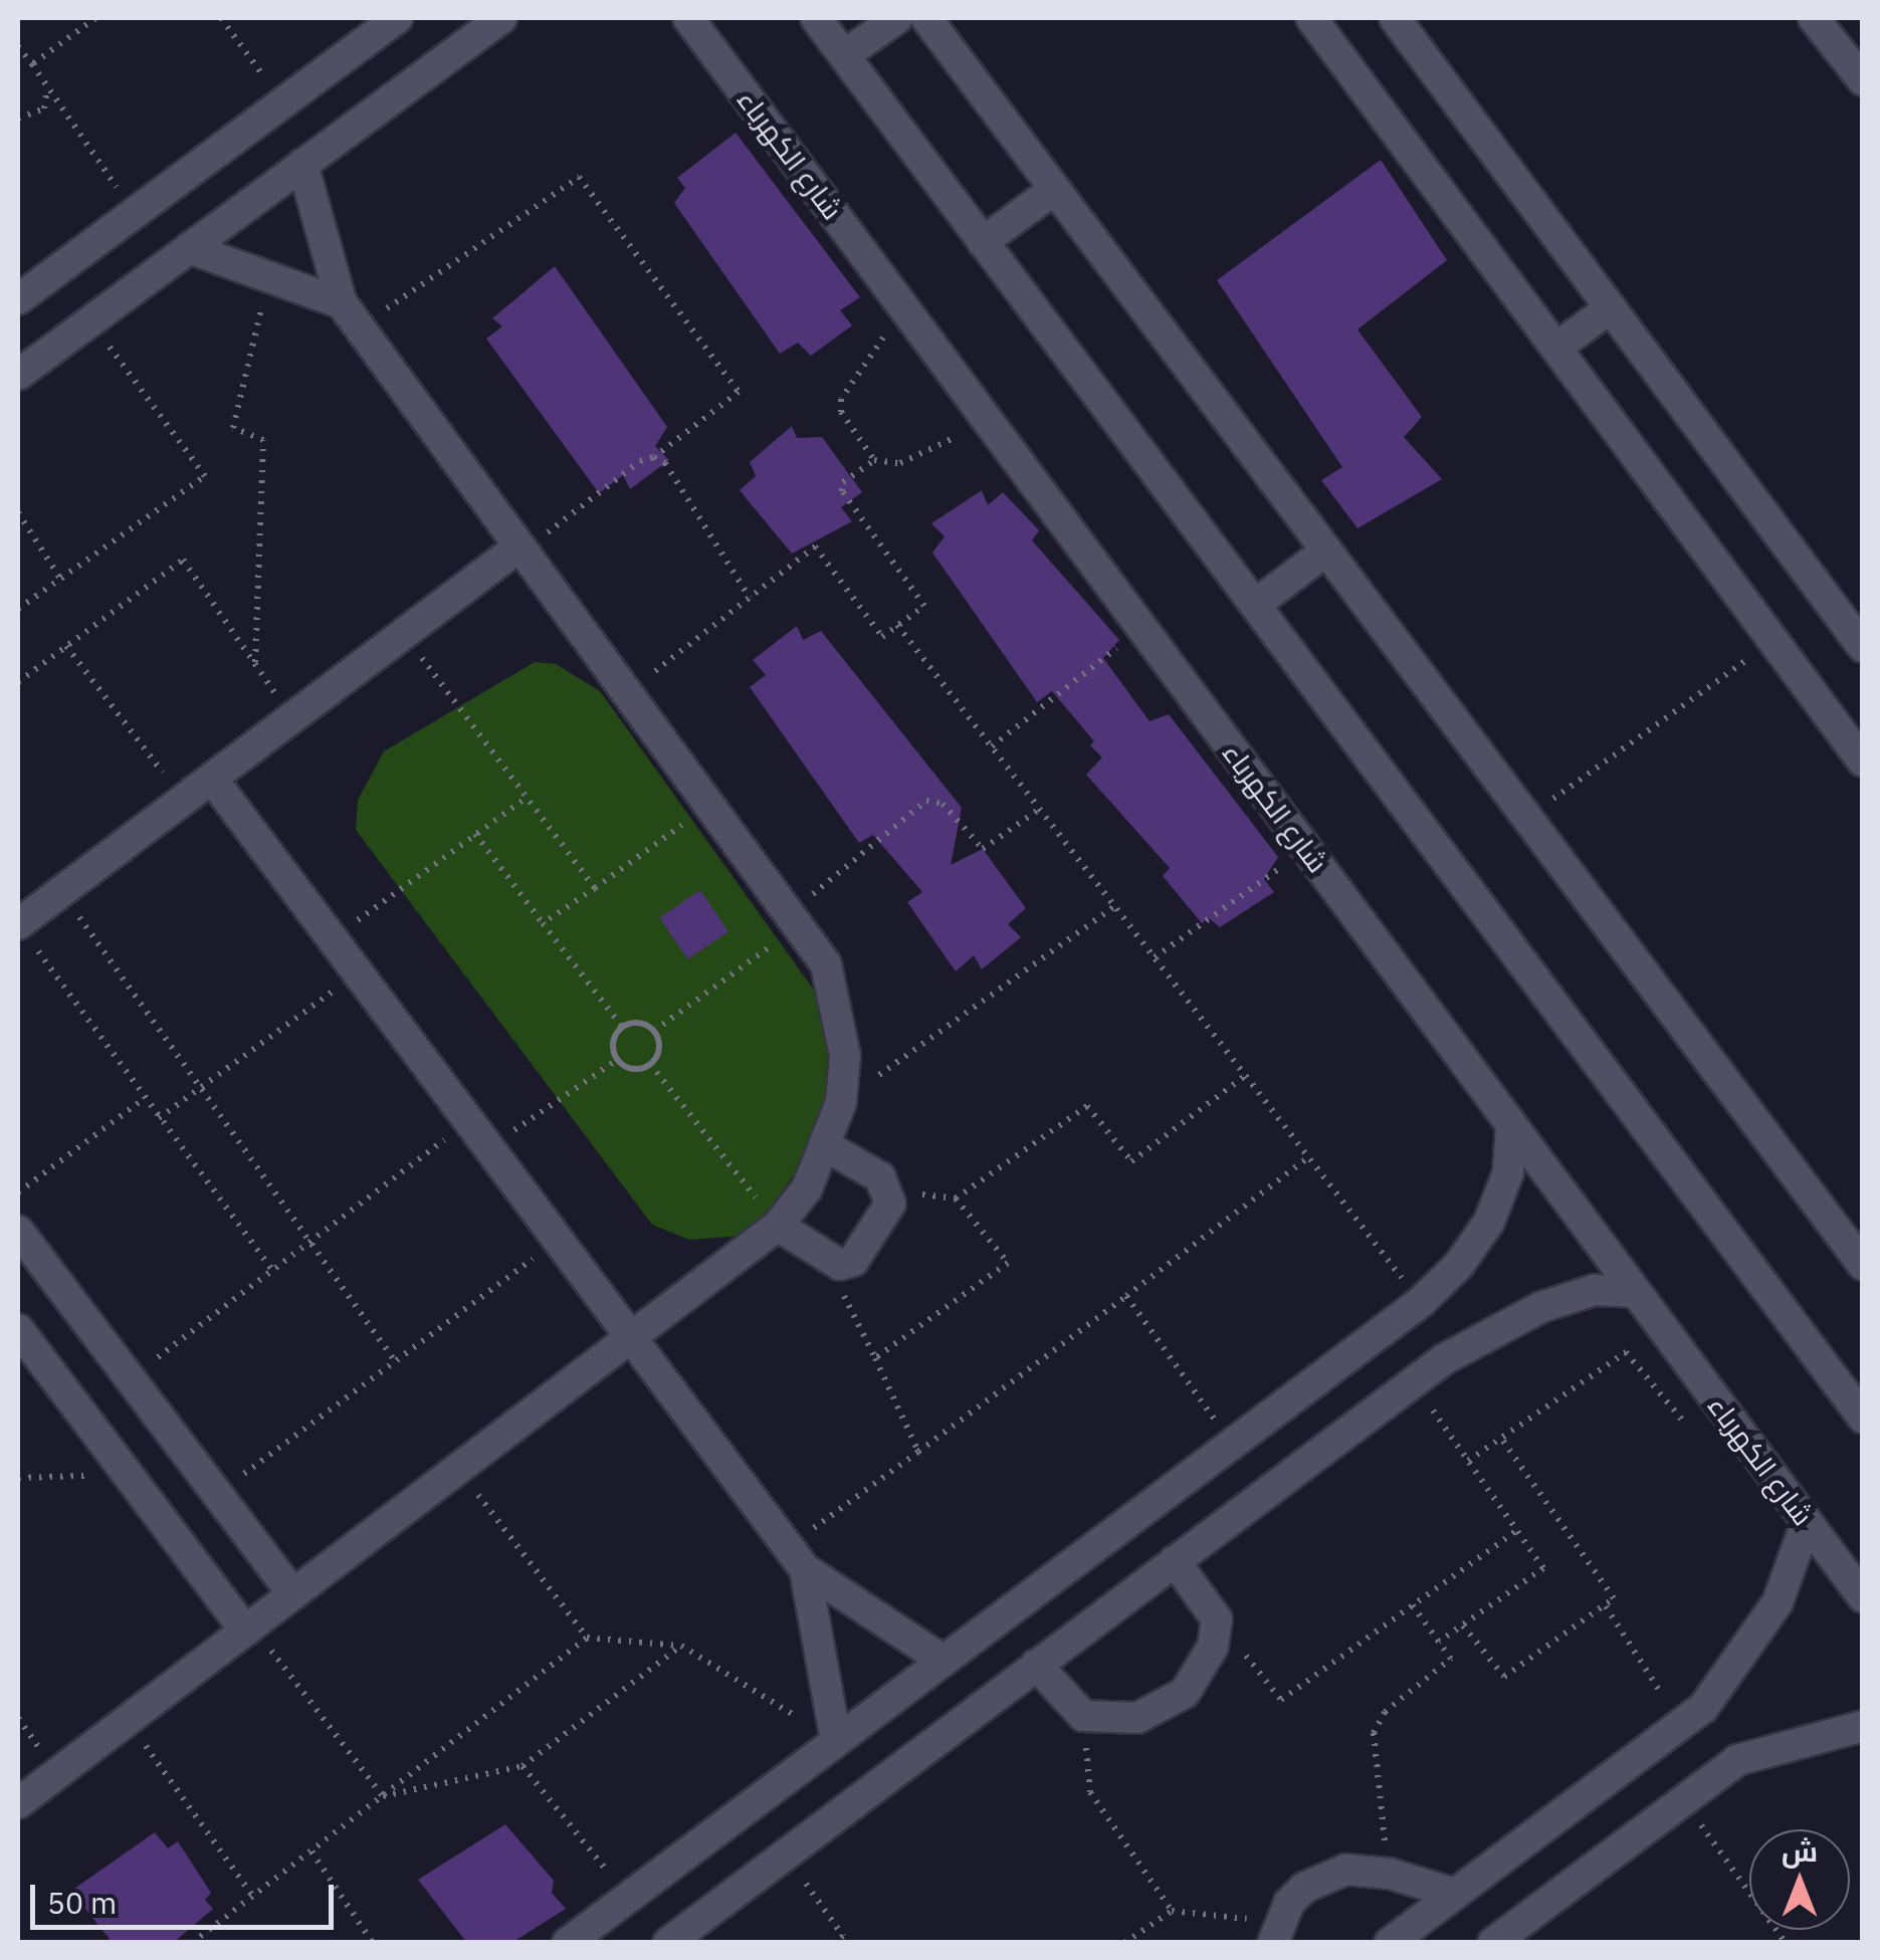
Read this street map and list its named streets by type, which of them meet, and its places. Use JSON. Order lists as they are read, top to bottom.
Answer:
{
  "streets": {
    "street": ["شارع الكهرباء"]
  },
  "scale_bar": "50 m",
  "north": "top"
}
